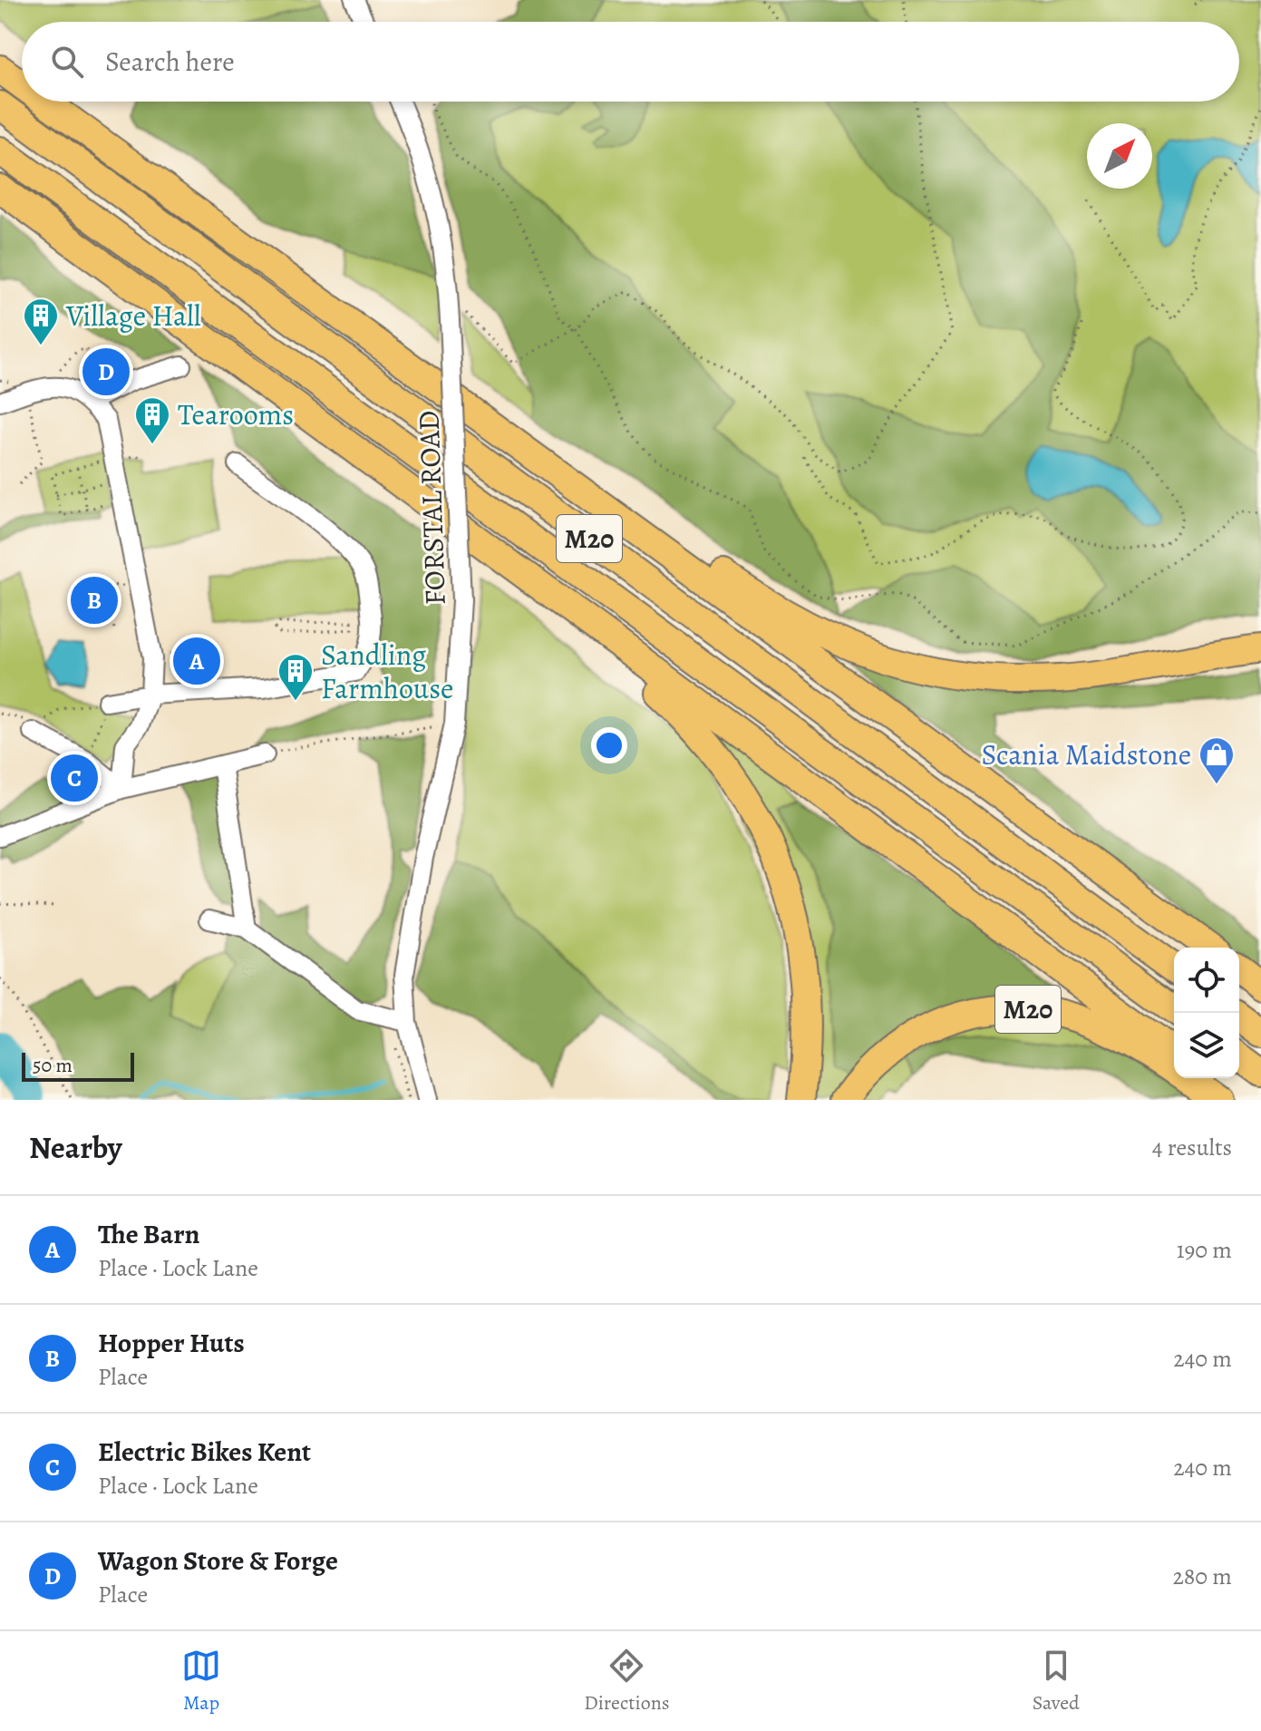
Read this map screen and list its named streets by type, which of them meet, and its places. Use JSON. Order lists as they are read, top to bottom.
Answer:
{
  "streets": {
    "highway": ["M20"],
    "street": ["FORSTAL ROAD"]
  },
  "places": {
    "building": ["Village Hall", "Tearooms", "Sandling Farmhouse"],
    "shop": ["Scania Maidstone"]
  },
  "scale_bar": "50 m",
  "north": "top right",
  "page": {
    "search": "Search here",
    "pins": [
      "D",
      "B",
      "A",
      "C"
    ],
    "scale": "50 m",
    "heading": ["Nearby", "4 results"],
    "list": [
      {
        "mark": "A",
        "name": "The Barn",
        "note": "Place · Lock Lane",
        "value": "190 m"
      },
      {
        "mark": "B",
        "name": "Hopper Huts",
        "note": "Place",
        "value": "240 m"
      },
      {
        "mark": "C",
        "name": "Electric Bikes Kent",
        "note": "Place · Lock Lane",
        "value": "240 m"
      },
      {
        "mark": "D",
        "name": "Wagon Store & Forge",
        "note": "Place",
        "value": "280 m"
      }
    ],
    "nav": ["Map", "Directions", "Saved"]
  }
}
